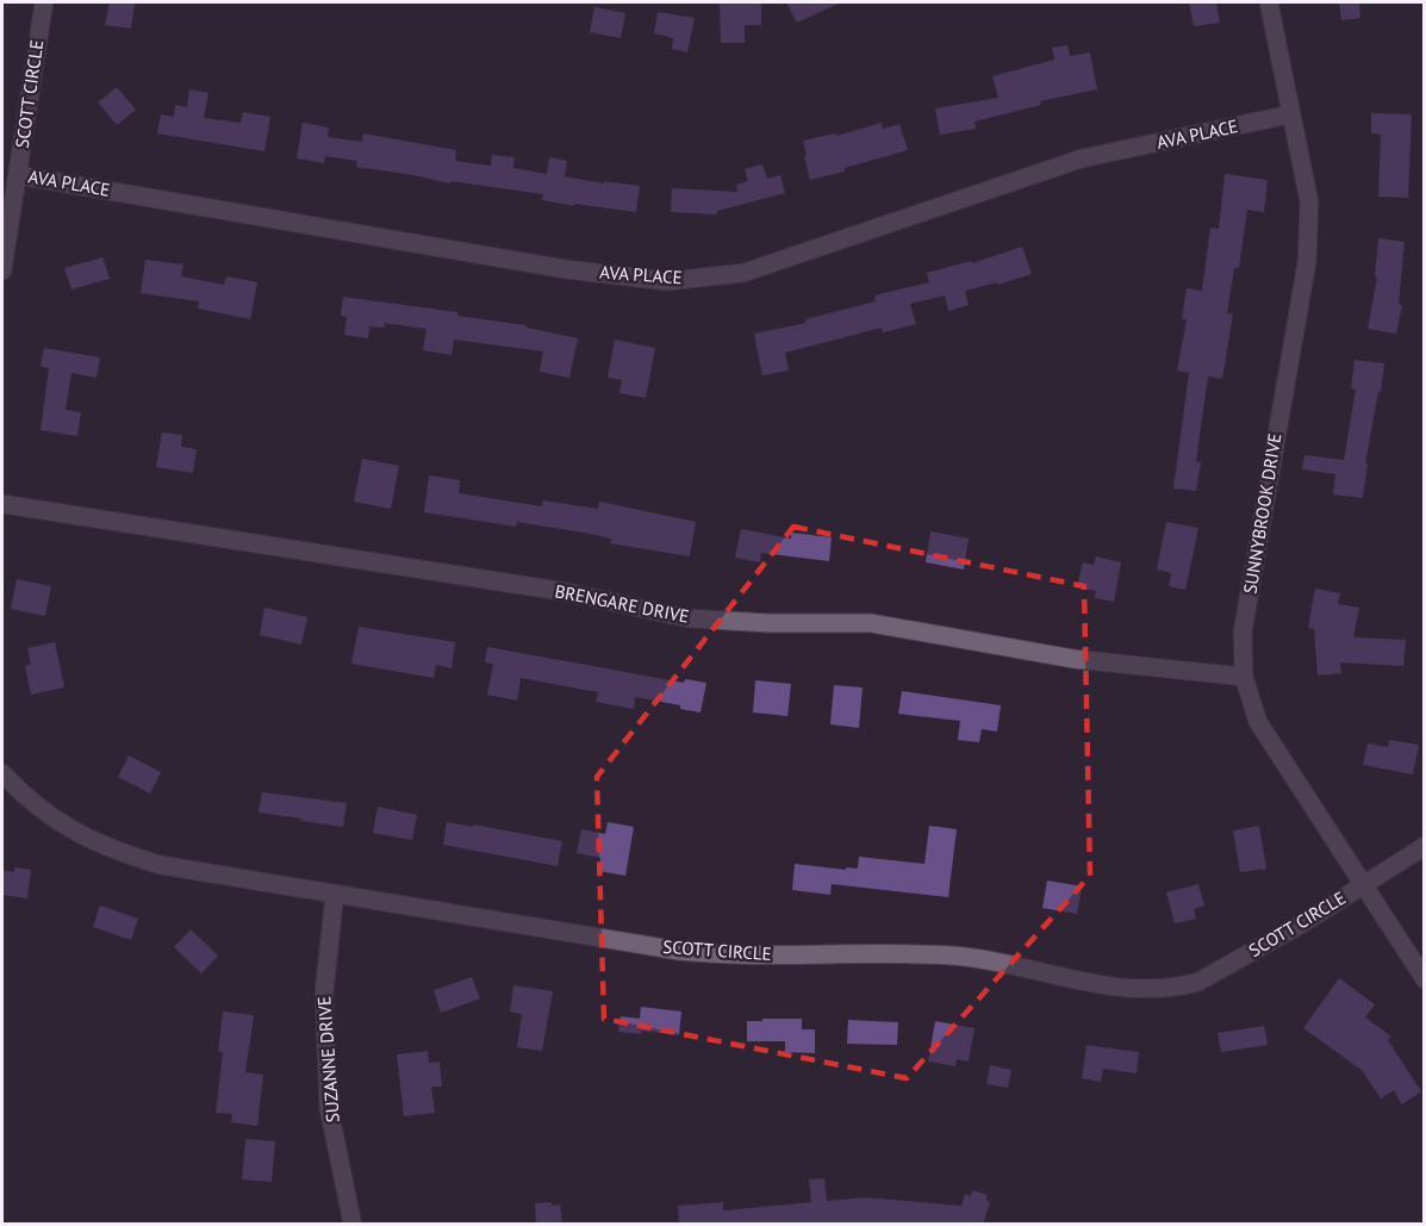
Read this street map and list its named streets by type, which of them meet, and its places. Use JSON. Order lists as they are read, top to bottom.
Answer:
{
  "streets": {
    "street": [
      "SCOTT CIRCLE",
      "AVA PLACE",
      "SUNNYBROOK DRIVE",
      "BRENGARE DRIVE",
      "SUZANNE DRIVE"
    ]
  },
  "crossings": [
    ["SCOTT CIRCLE", "AVA PLACE"],
    ["SCOTT CIRCLE", "SUNNYBROOK DRIVE"],
    ["SCOTT CIRCLE", "SUZANNE DRIVE"],
    ["AVA PLACE", "SUNNYBROOK DRIVE"],
    ["SUNNYBROOK DRIVE", "BRENGARE DRIVE"]
  ]
}
